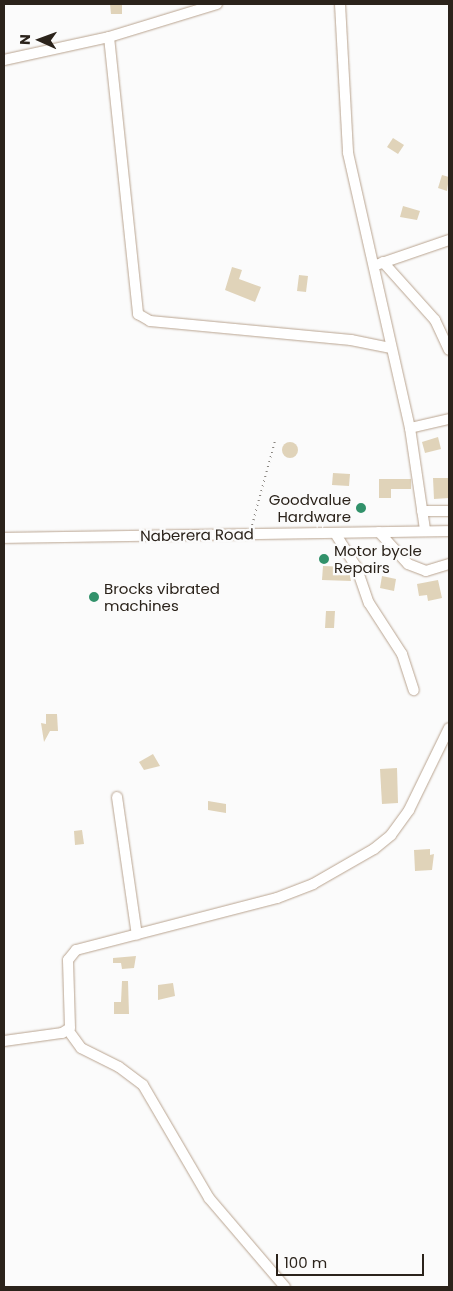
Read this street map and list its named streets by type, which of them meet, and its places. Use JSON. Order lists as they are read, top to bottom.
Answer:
{
  "streets": {
    "street": ["Naberera Road"]
  },
  "places": ["Goodvalue Hardware", "Motor bycle Repairs", "Brocks vibrated machines"],
  "scale_bar": "100 m",
  "north": "left"
}
